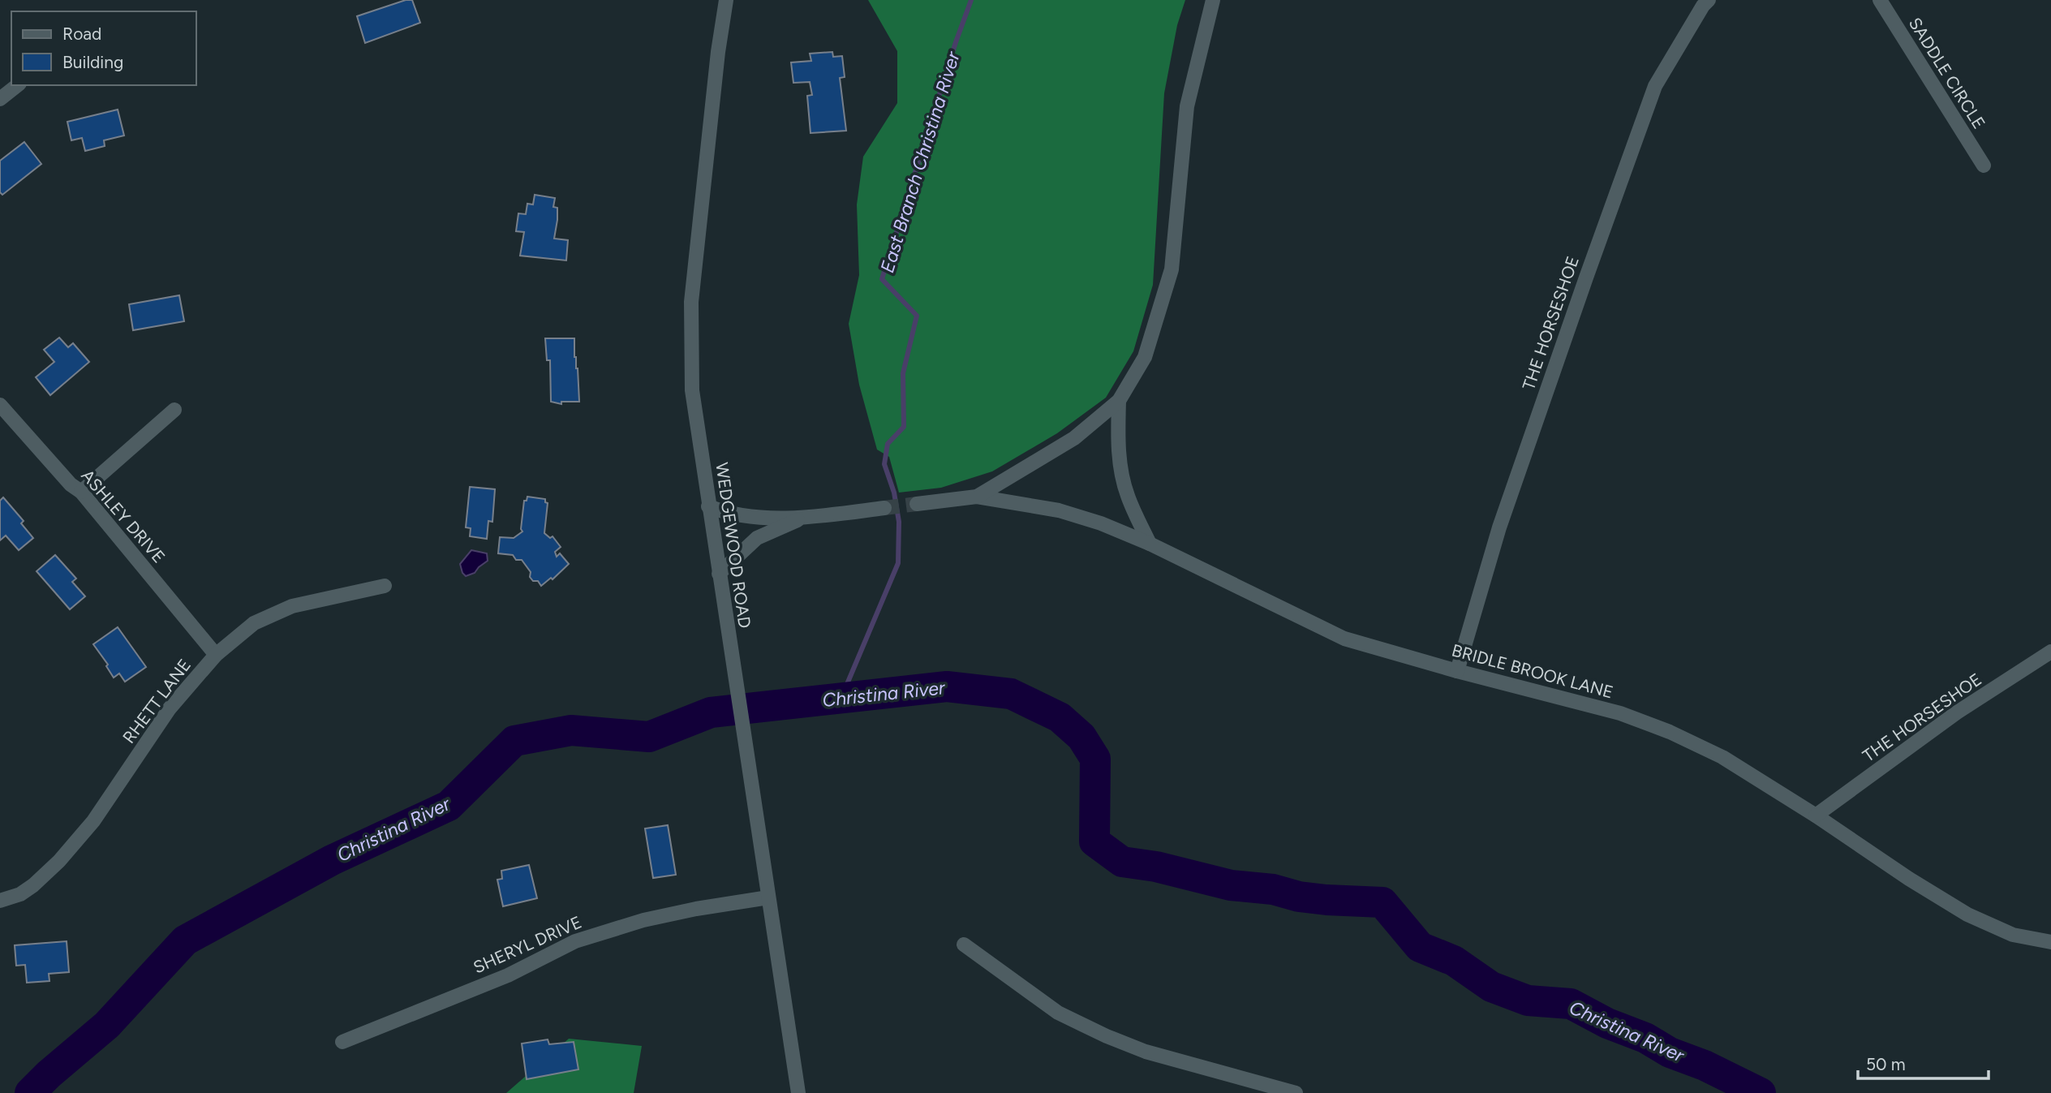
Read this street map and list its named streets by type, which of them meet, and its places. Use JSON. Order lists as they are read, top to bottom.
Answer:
{
  "streets": {
    "street": [
      "SADDLE CIRCLE",
      "THE HORSESHOE",
      "ASHLEY DRIVE",
      "WEDGEWOOD ROAD",
      "BRIDLE BROOK LANE",
      "RHETT LANE",
      "SHERYL DRIVE"
    ]
  },
  "crossings": [
    ["THE HORSESHOE", "BRIDLE BROOK LANE"],
    ["ASHLEY DRIVE", "RHETT LANE"],
    ["WEDGEWOOD ROAD", "SHERYL DRIVE"]
  ],
  "water": ["East Branch Christina River", "Christina River"],
  "legend": ["Road", "Building"],
  "scale_bar": "50 m"
}
